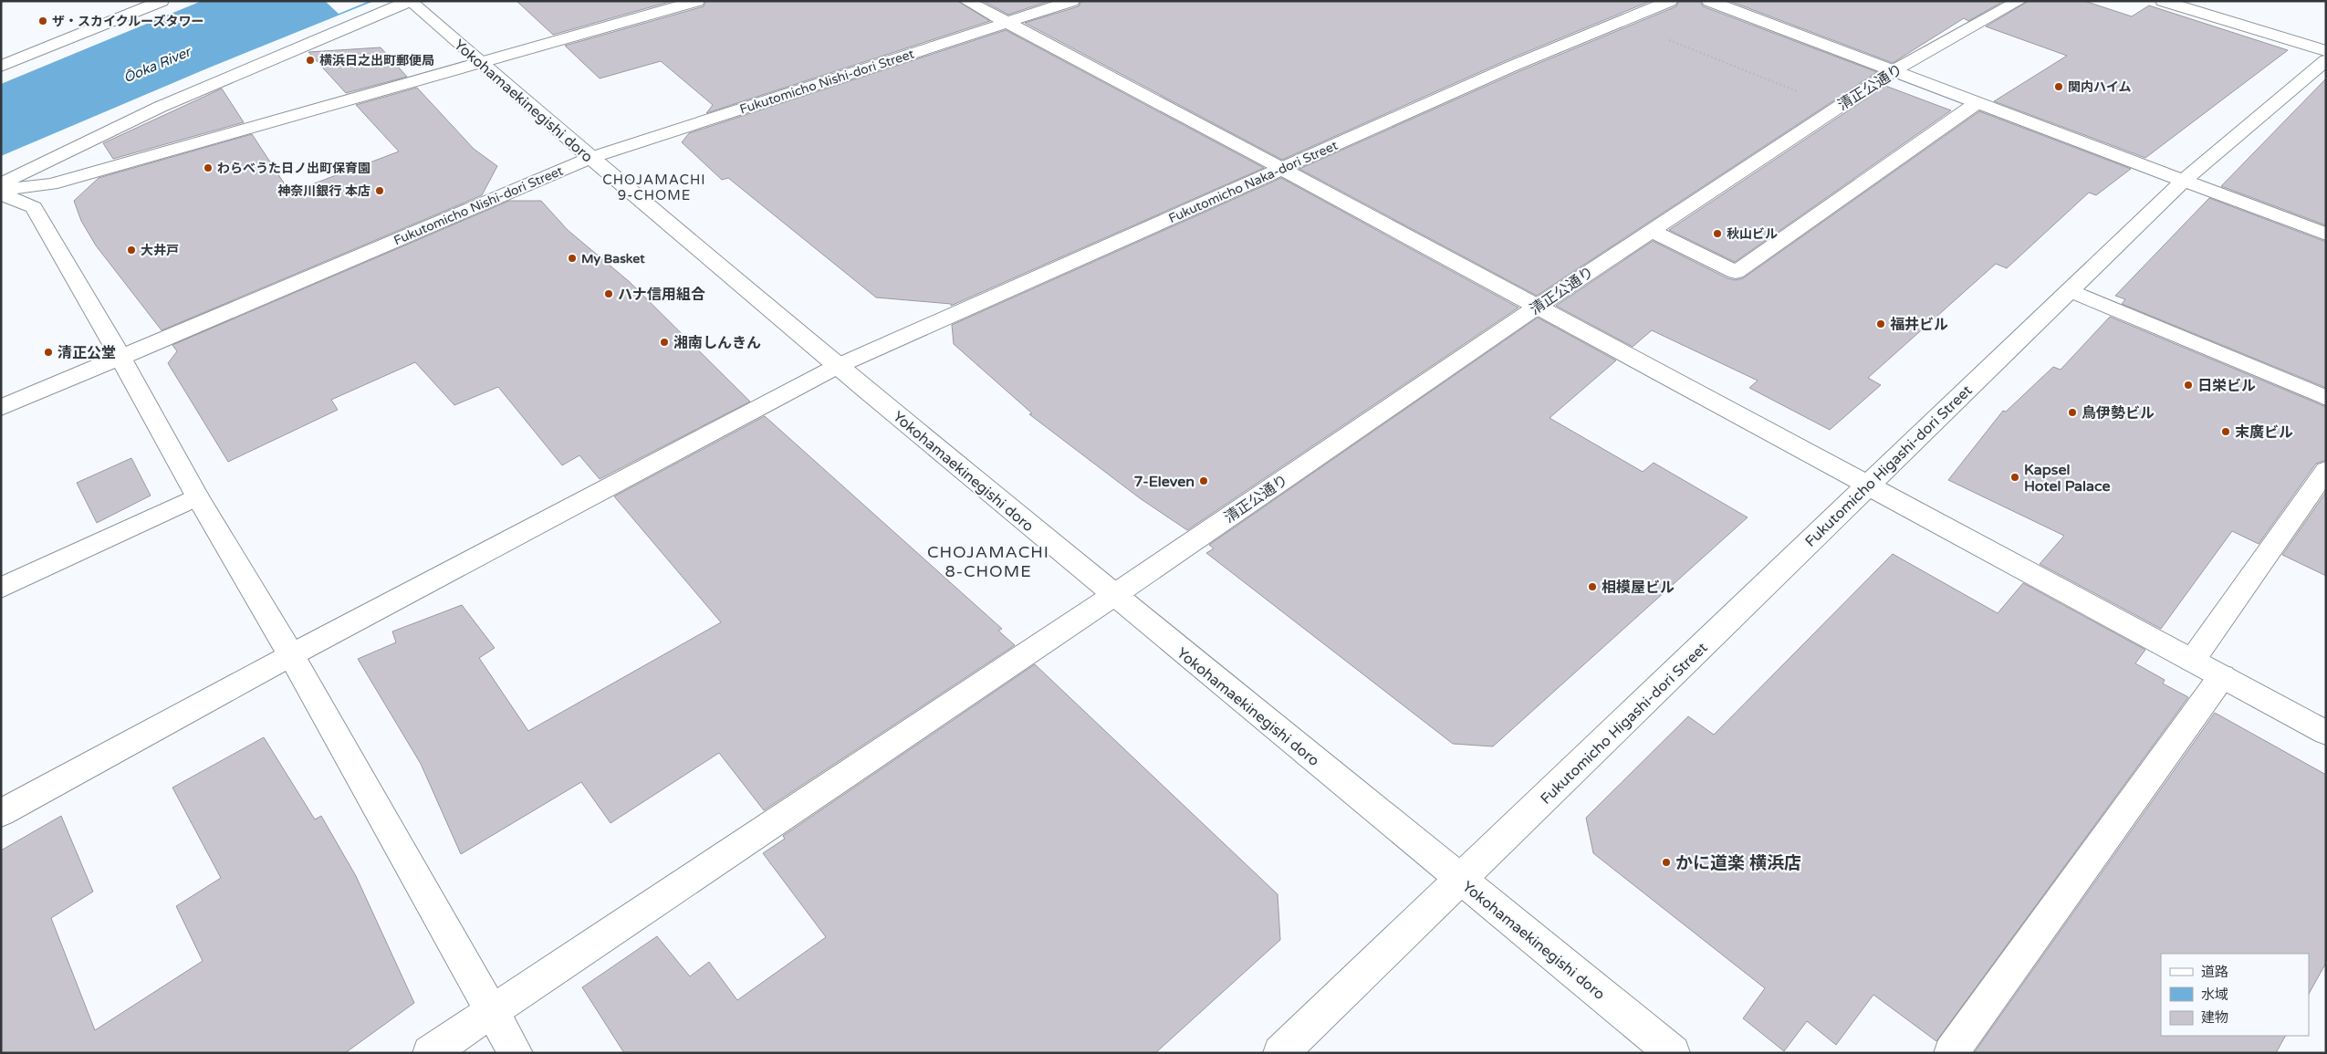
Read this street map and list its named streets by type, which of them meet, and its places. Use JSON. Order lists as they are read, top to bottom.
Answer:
{
  "streets": {
    "street": [
      "Fukutomicho Nishi-dori Street",
      "清正公通り",
      "Yokohamaekinegishi doro",
      "Fukutomicho Naka-dori Street",
      "Fukutomicho Higashi-dori Street"
    ]
  },
  "crossings": [
    ["Fukutomicho Nishi-dori Street", "Yokohamaekinegishi doro"],
    ["清正公通り", "Yokohamaekinegishi doro"],
    ["Yokohamaekinegishi doro", "Fukutomicho Naka-dori Street"],
    ["Yokohamaekinegishi doro", "Fukutomicho Higashi-dori Street"]
  ],
  "districts": ["CHOJAMACHI 9-CHOME", "CHOJAMACHI 8-CHOME"],
  "water": ["Ōoka River"],
  "places": [
    "ザ・スカイクルーズタワー",
    "横浜日之出町郵便局",
    "関内ハイム",
    "わらべうた日ノ出町保育園",
    "神奈川銀行 本店",
    "秋山ビル",
    "大井戸",
    "My Basket",
    "ハナ信用組合",
    "福井ビル",
    "湘南しんきん",
    "清正公堂",
    "日栄ビル",
    "鳥伊勢ビル",
    "末廣ビル",
    "Kapsel Hotel Palace",
    "7-Eleven",
    "相模屋ビル",
    "かに道楽 横浜店"
  ],
  "legend": ["道路", "水域", "建物"]
}
